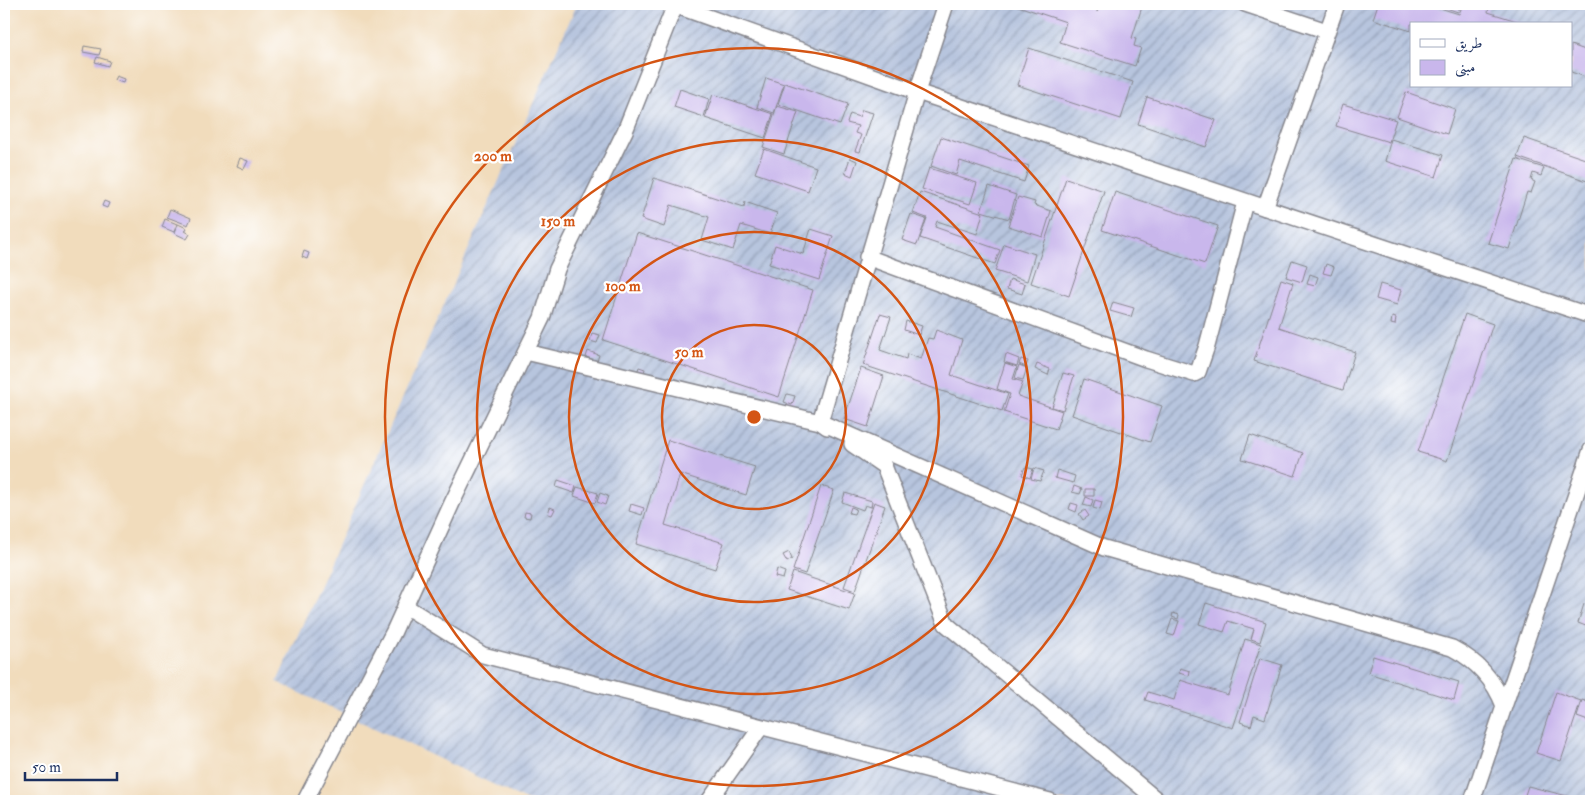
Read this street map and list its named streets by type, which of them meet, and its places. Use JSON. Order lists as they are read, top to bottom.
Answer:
{
  "legend": ["طريق", "مبنى"],
  "scale_bar": "50 m",
  "rings": [
    "200 m",
    "150 m",
    "100 m",
    "50 m"
  ]
}
